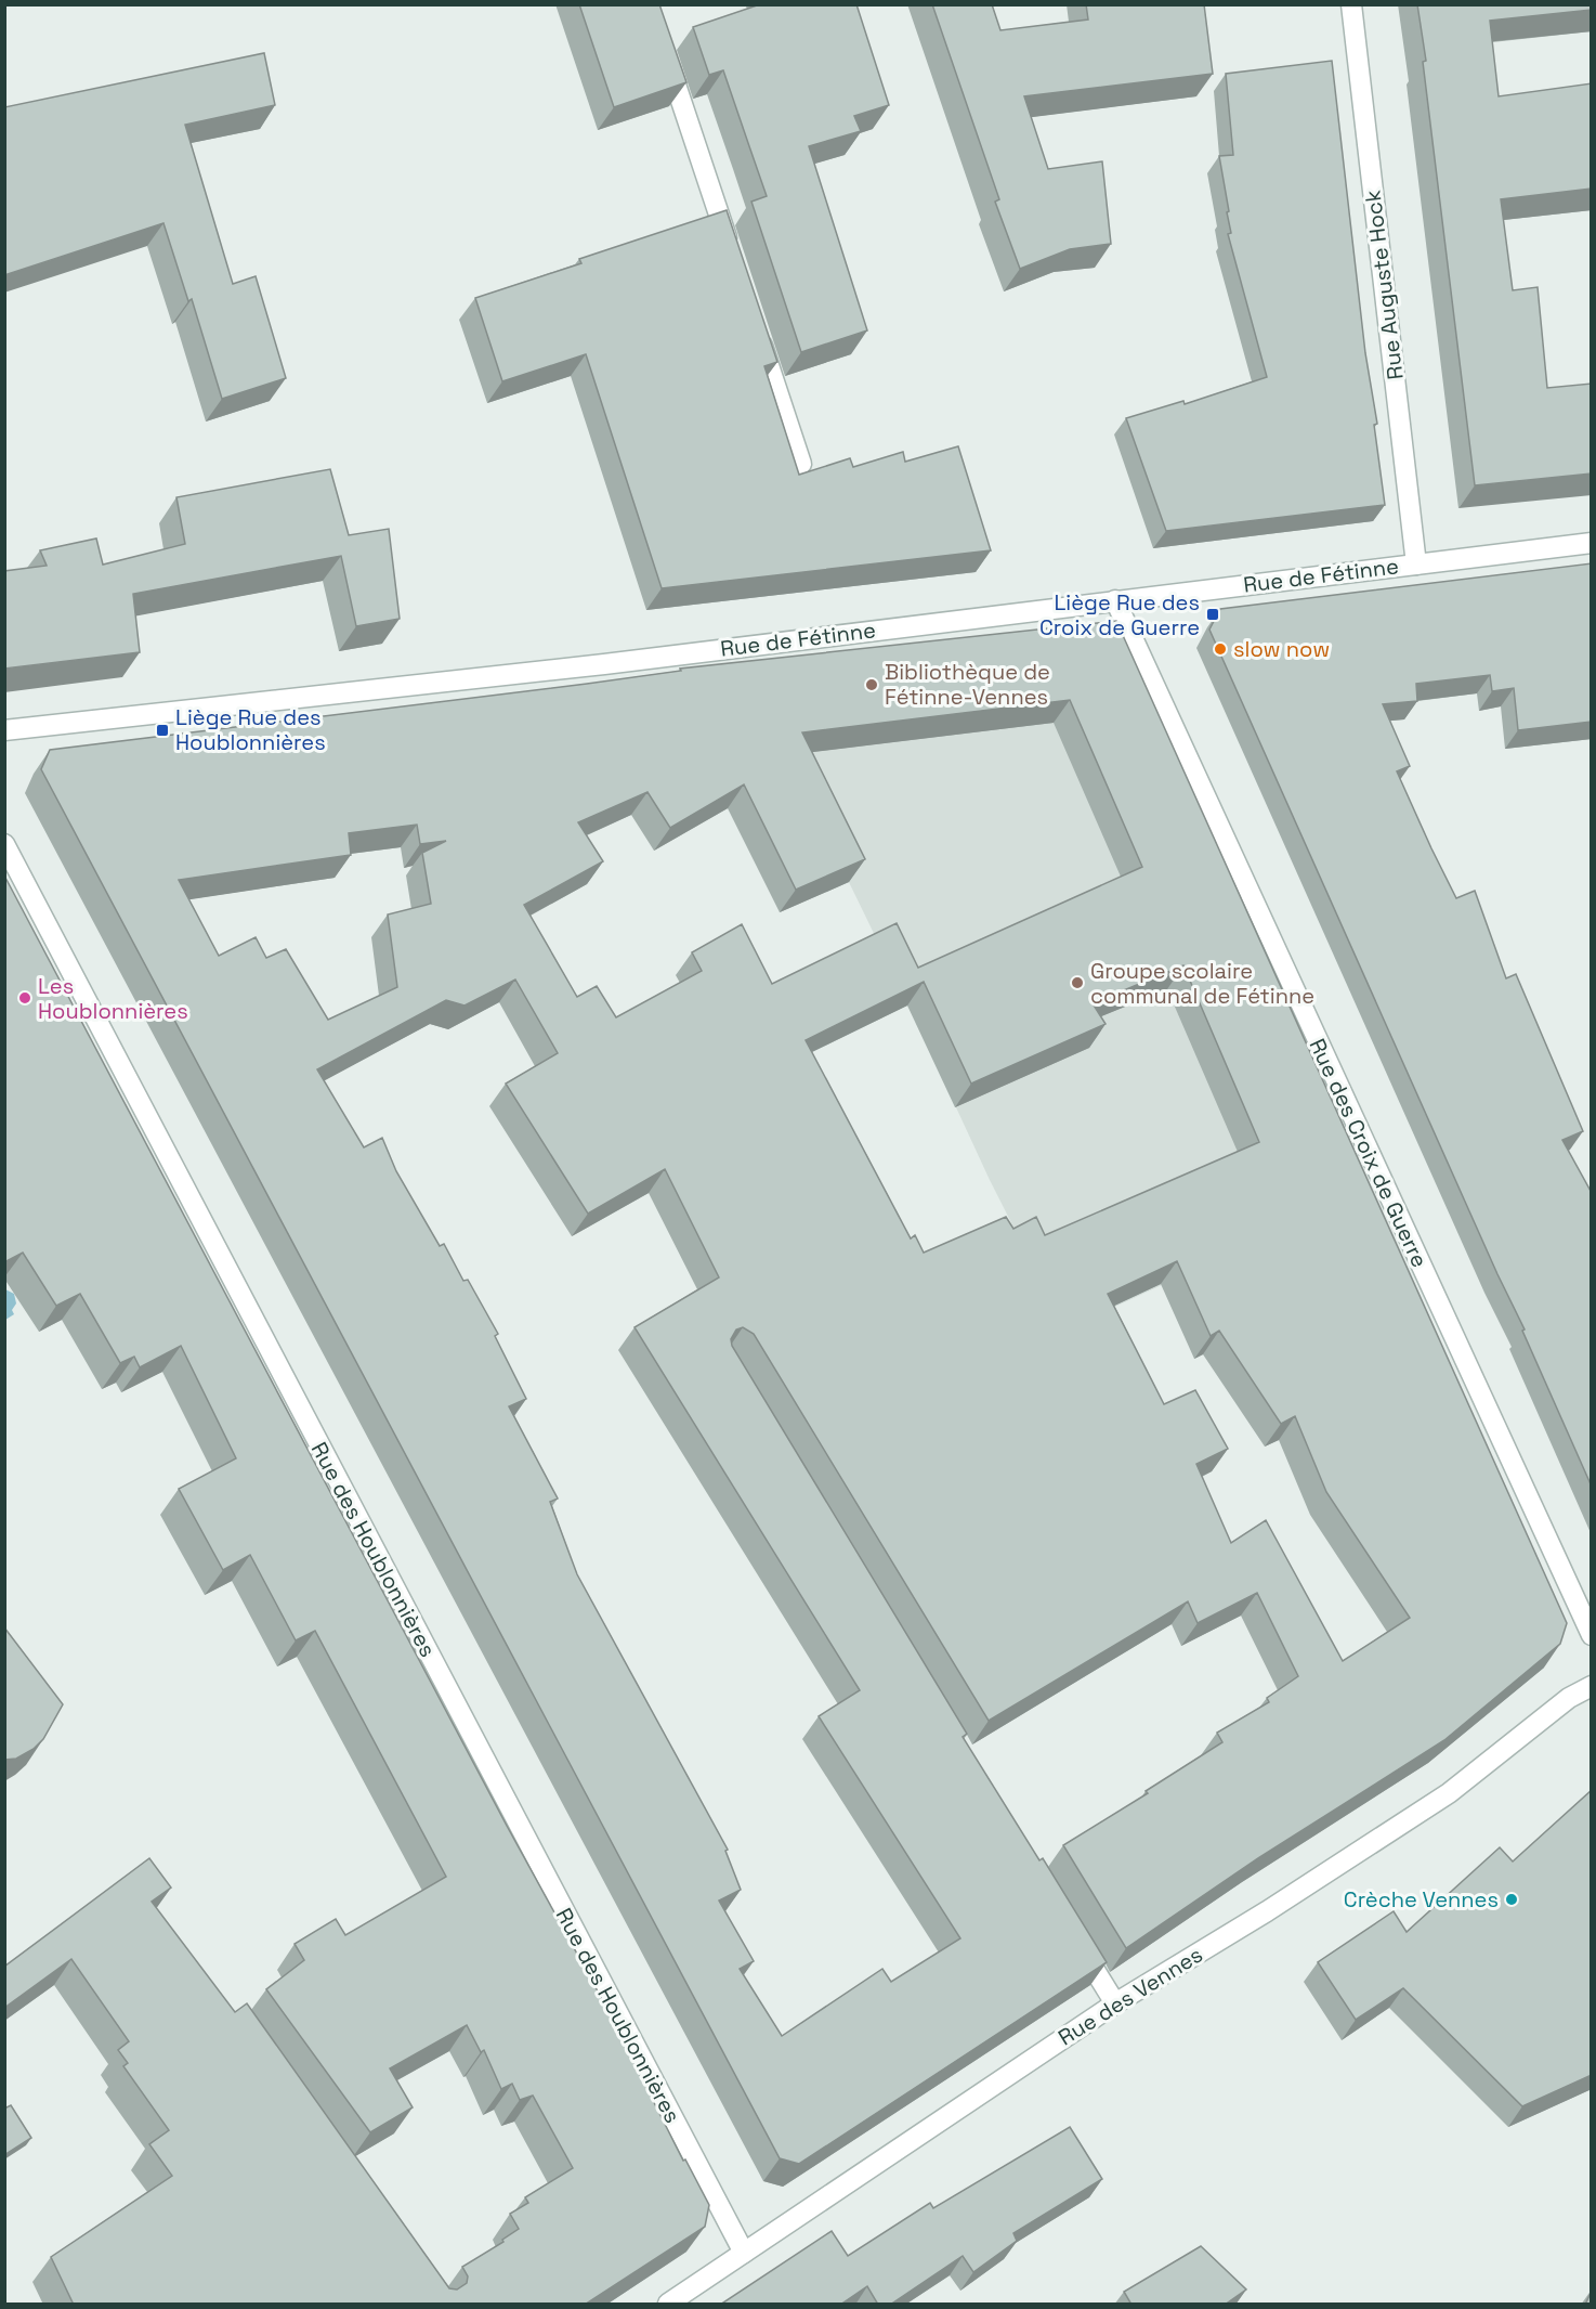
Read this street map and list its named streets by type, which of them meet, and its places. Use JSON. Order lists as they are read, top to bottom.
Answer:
{
  "streets": {
    "street": [
      "Rue Auguste Hock",
      "Rue de Fétinne",
      "Rue des Croix de Guerre",
      "Rue des Houblonnières",
      "Rue des Vennes"
    ]
  },
  "crossings": [
    ["Rue Auguste Hock", "Rue de Fétinne"],
    ["Rue de Fétinne", "Rue des Croix de Guerre"],
    ["Rue des Houblonnières", "Rue des Vennes"]
  ],
  "places": {
    "transit": ["Liège Rue des Croix de Guerre", "Liège Rue des Houblonnières"],
    "other": [
      "slow now",
      "Bibliothèque de Fétinne-Vennes",
      "Groupe scolaire communal de Fétinne",
      "Les Houblonnières",
      "Crèche Vennes"
    ]
  }
}
